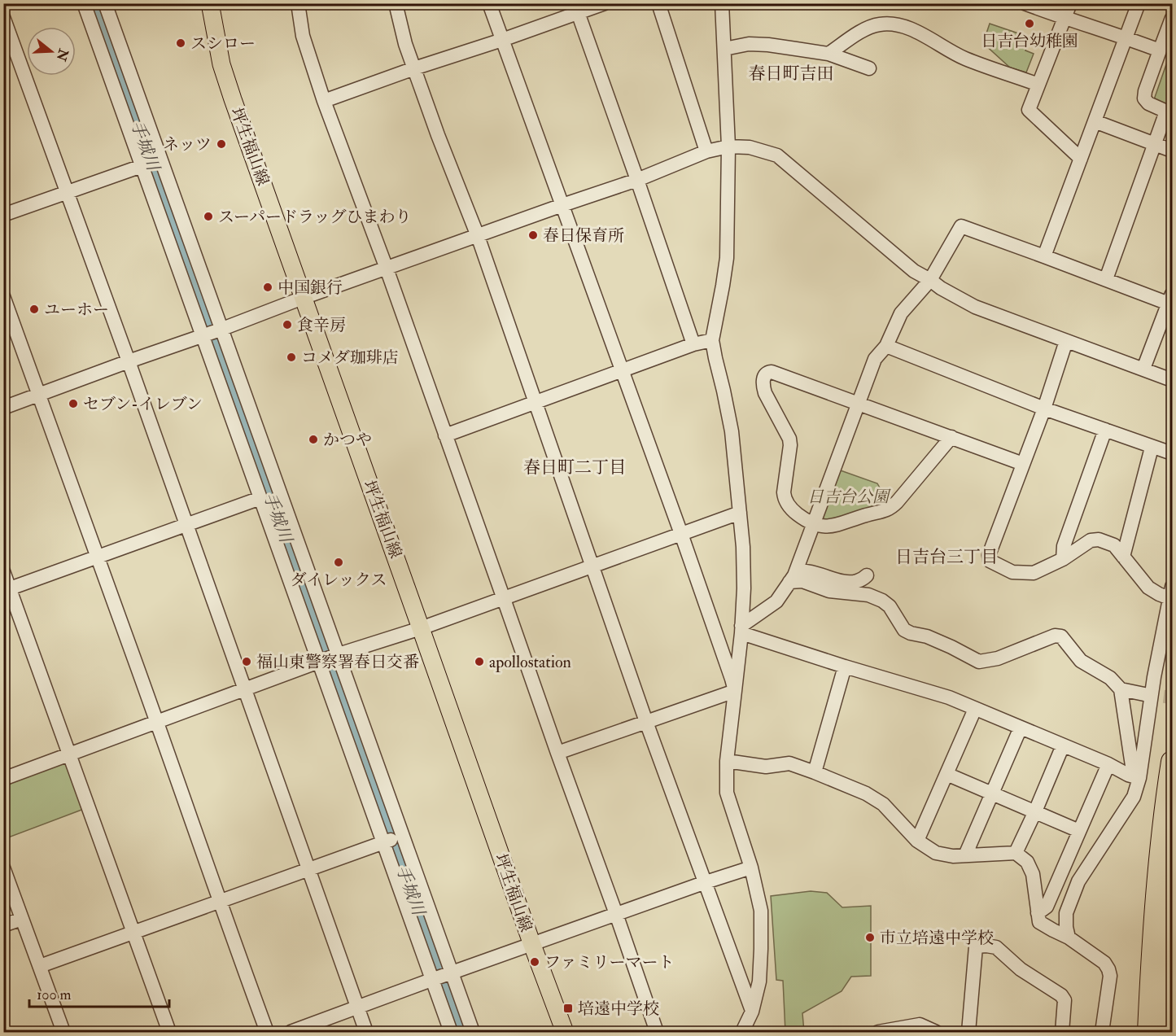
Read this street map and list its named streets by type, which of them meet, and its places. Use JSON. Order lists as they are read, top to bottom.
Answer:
{
  "streets": {
    "main road": ["坪生福山線"]
  },
  "districts": ["春日町吉田", "春日町二丁目", "日吉台三丁目"],
  "water": ["手城川"],
  "parks": ["日吉台公園"],
  "places": {
    "other": [
      "日吉台幼稚園",
      "スシロー",
      "ネッツ",
      "スーパードラッグひまわり",
      "春日保育所",
      "中国銀行",
      "ユーホー",
      "食辛房",
      "コメダ珈琲店",
      "セブン-イレブン",
      "かつや",
      "ダイレックス",
      "福山東警察署春日交番",
      "apollostation",
      "市立培遠中学校",
      "ファミリーマート"
    ],
    "transit": ["培遠中学校"]
  },
  "scale_bar": "100 m",
  "north": "right"
}
